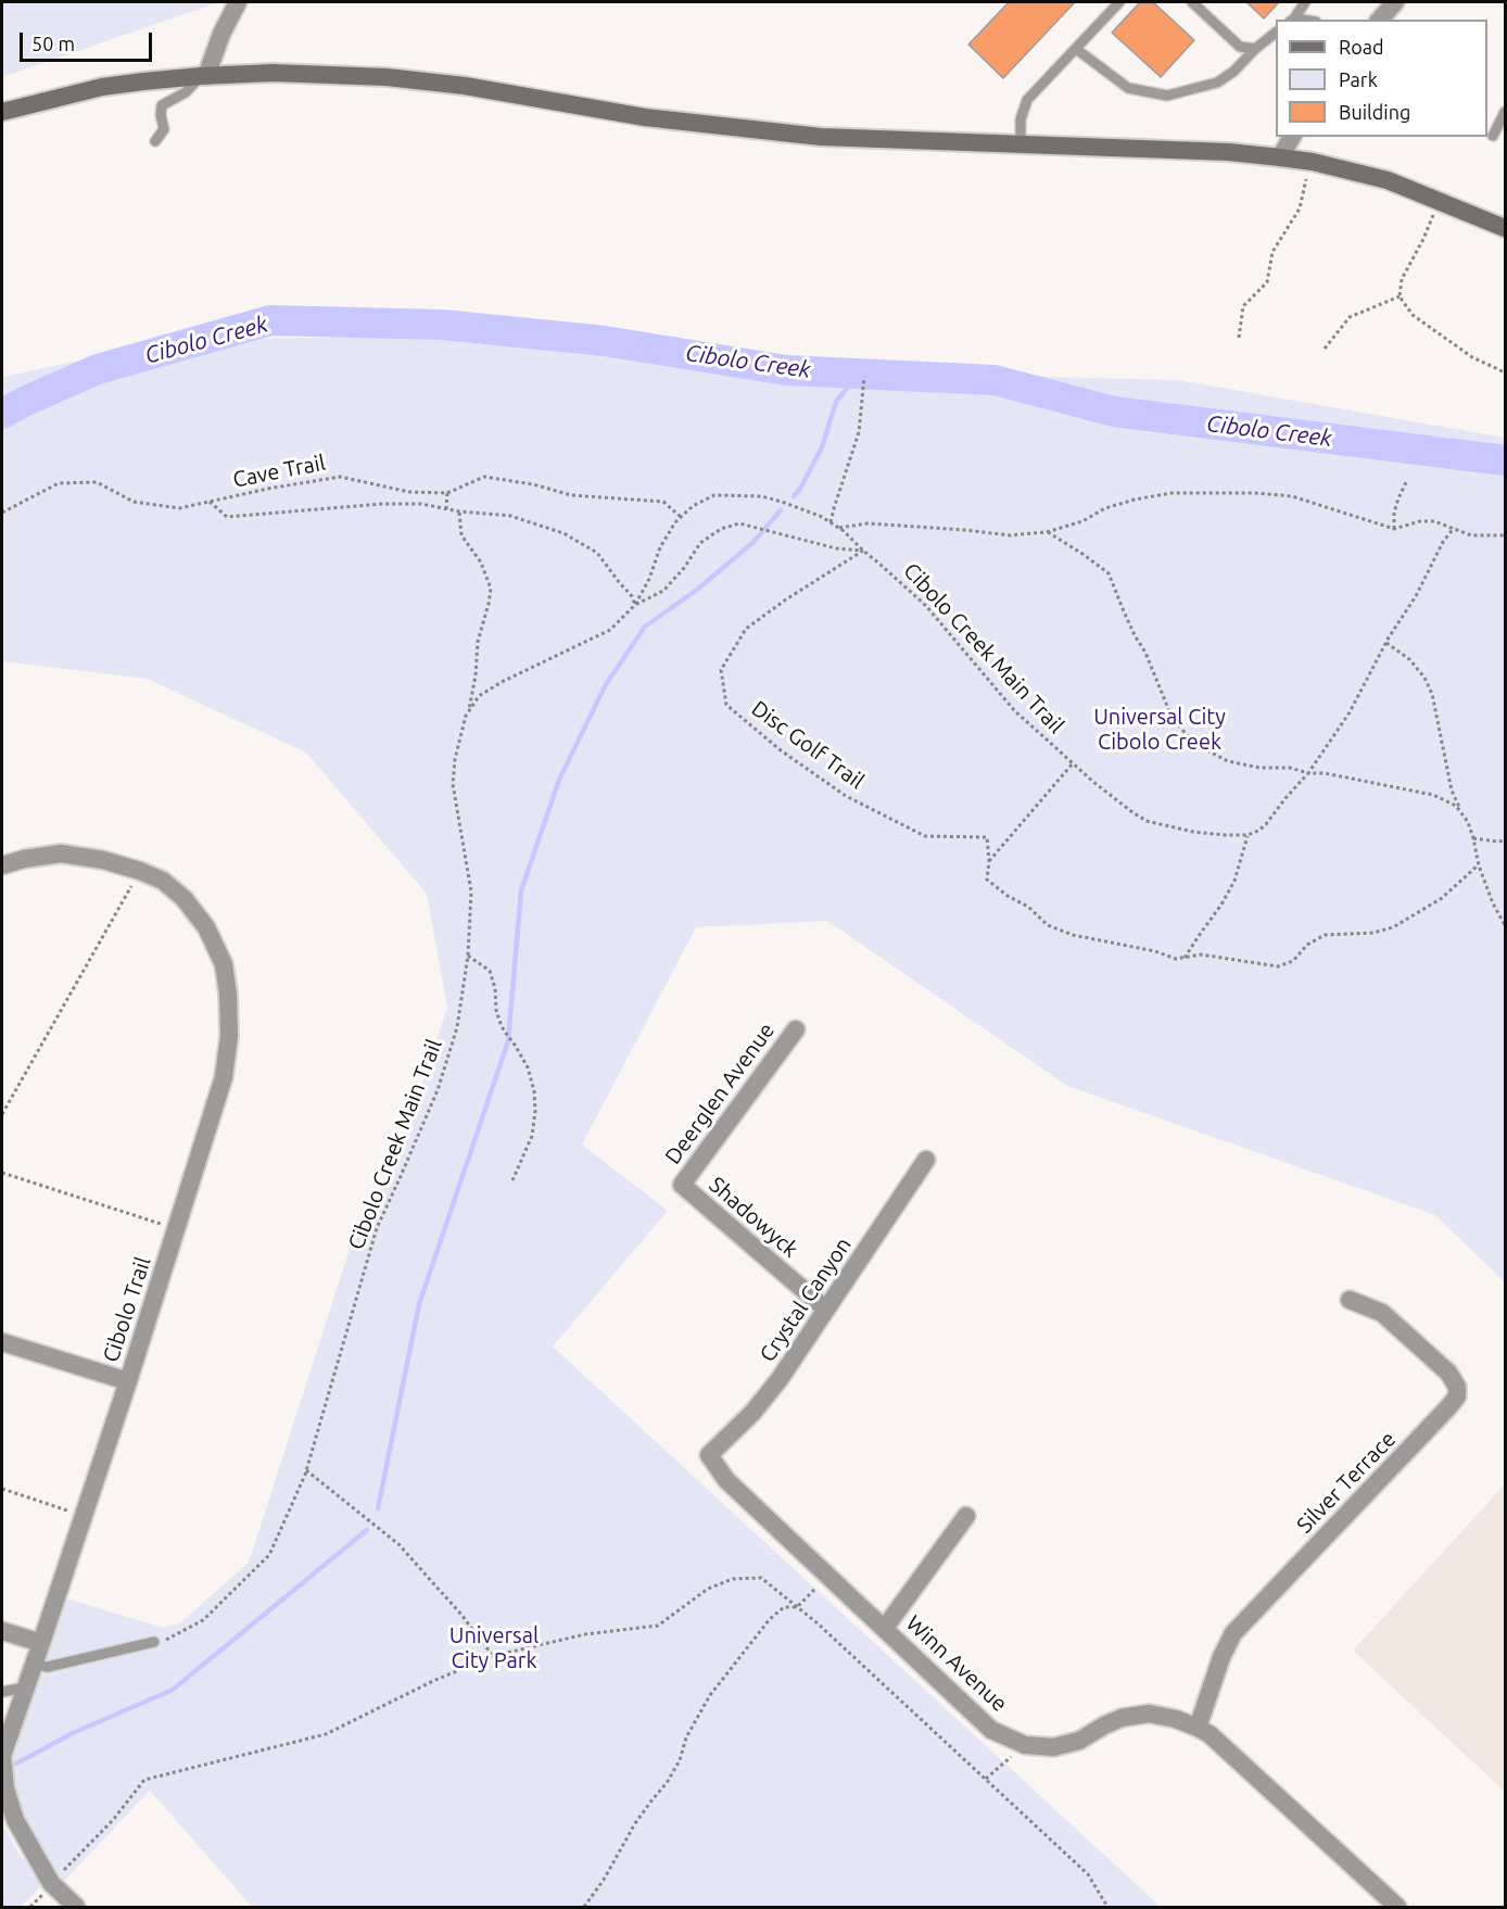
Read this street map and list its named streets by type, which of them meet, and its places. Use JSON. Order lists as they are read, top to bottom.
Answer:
{
  "streets": {
    "street": [
      "Deerglen Avenue",
      "Shadowyck",
      "Crystal Canyon",
      "Cibolo Trail",
      "Silver Terrace",
      "Winn Avenue"
    ],
    "path": ["Cave Trail", "Cibolo Creek Main Trail", "Disc Golf Trail"]
  },
  "crossings": [
    ["Cave Trail", "Cibolo Creek Main Trail"],
    ["Cibolo Creek Main Trail", "Disc Golf Trail"],
    ["Deerglen Avenue", "Shadowyck"],
    ["Shadowyck", "Crystal Canyon"],
    ["Crystal Canyon", "Winn Avenue"],
    ["Silver Terrace", "Winn Avenue"]
  ],
  "water": ["Cibolo Creek"],
  "parks": ["Universal City Cibolo Creek", "Universal City Park"],
  "legend": ["Road", "Park", "Building"],
  "scale_bar": "50 m"
}
